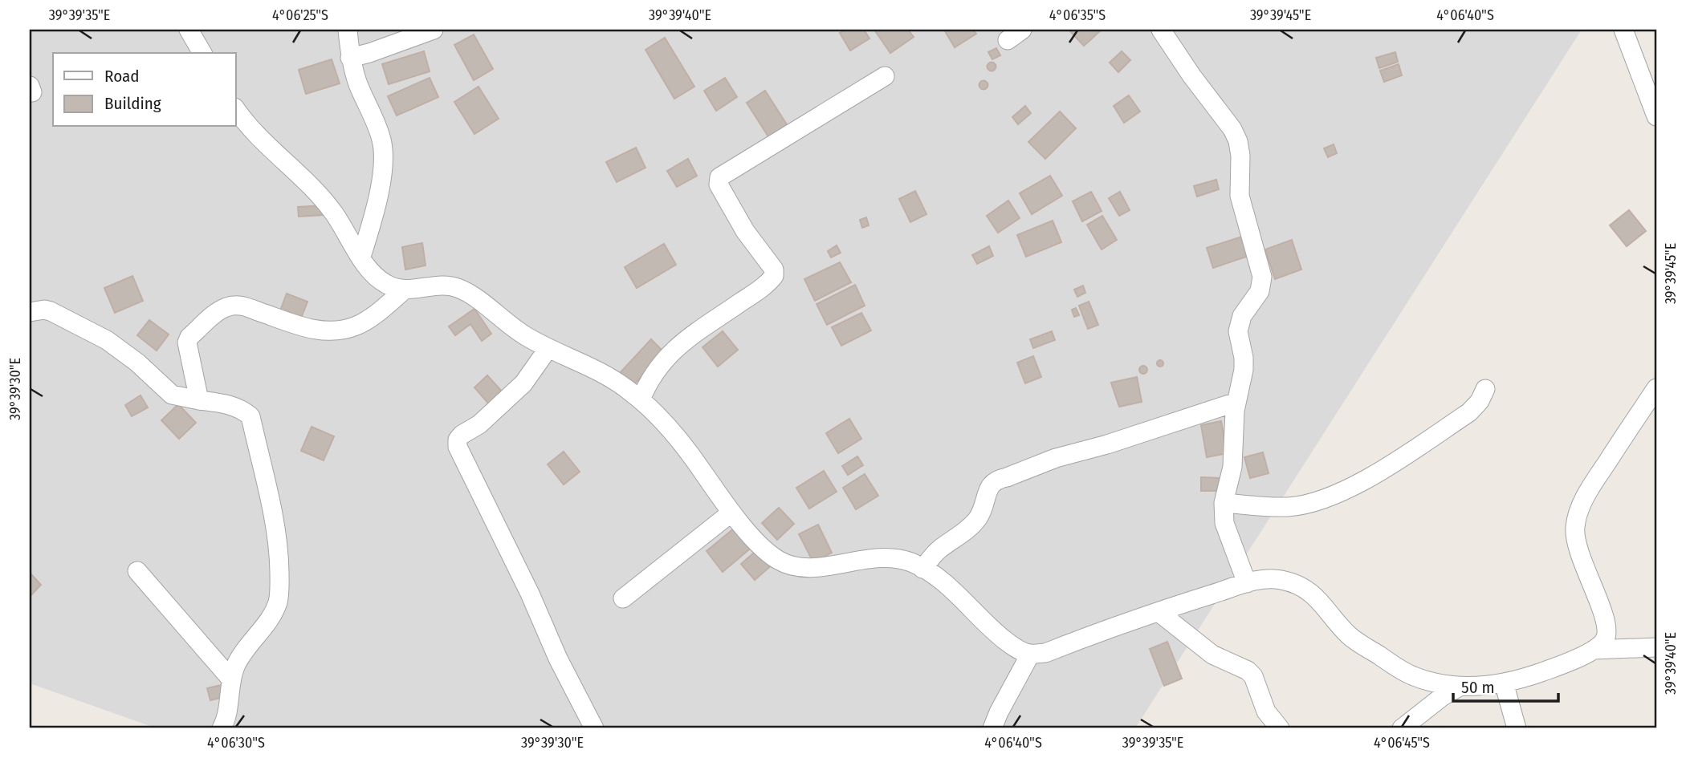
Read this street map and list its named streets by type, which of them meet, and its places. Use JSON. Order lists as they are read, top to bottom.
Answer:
{
  "legend": ["Road", "Building"],
  "scale_bar": "50 m",
  "coordinates": [
    "39°39'35\"E",
    "4°06'25\"S",
    "39°39'40\"E",
    "4°06'35\"S",
    "39°39'45\"E",
    "4°06'40\"S",
    "39°39'30\"E",
    "4°06'30\"S",
    "4°06'45\"S"
  ]
}
